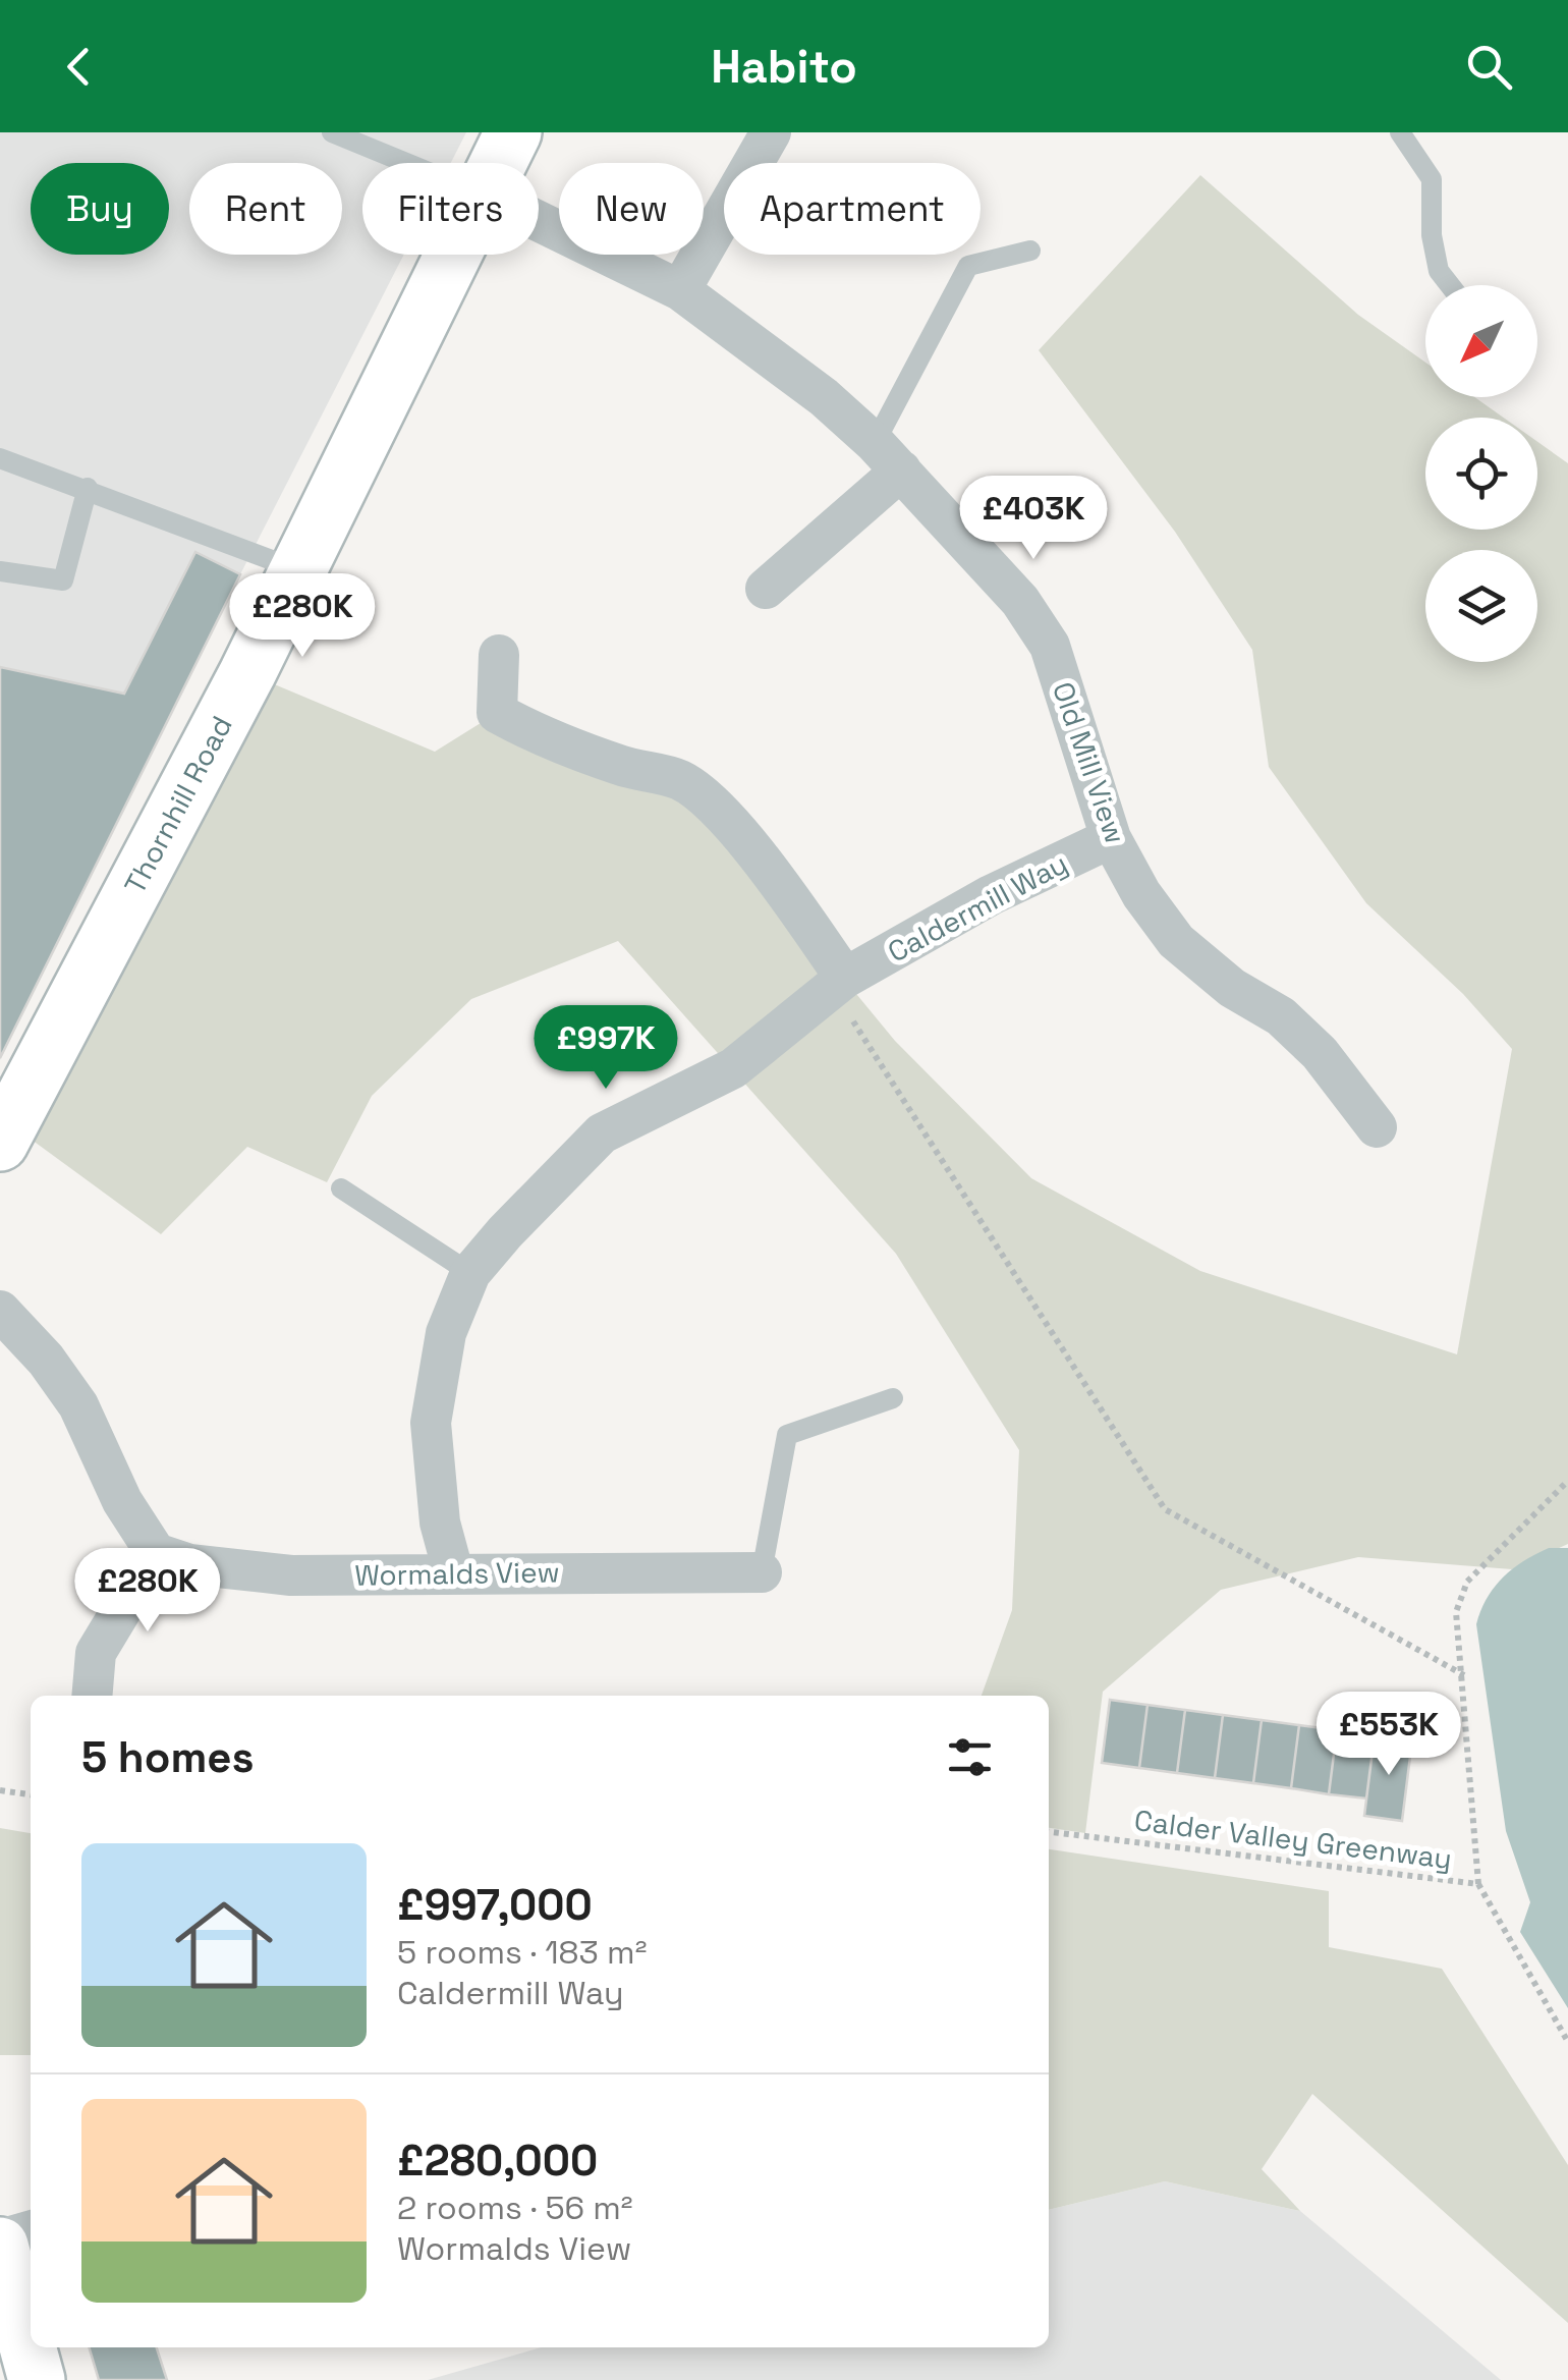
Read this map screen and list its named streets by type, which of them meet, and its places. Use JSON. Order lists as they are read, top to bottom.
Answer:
{
  "streets": {
    "main road": ["Thornhill Road"],
    "street": ["Old Mill View", "Caldermill Way", "Wormalds View"],
    "path": ["Calder Valley Greenway"]
  },
  "crossings": [
    ["Old Mill View", "Caldermill Way"],
    ["Caldermill Way", "Wormalds View"]
  ],
  "north": "bottom left",
  "page": {
    "header": "Habito",
    "chip": [
      "Buy",
      "Rent",
      "Filters",
      "New",
      "Apartment"
    ],
    "price": [
      "£403K",
      "£280K",
      "£997K",
      "£280K",
      "£553K"
    ],
    "heading": "5 homes",
    "list": [
      {
        "name": "£997,000",
        "note": "5 rooms · 183 m² · Caldermill Way"
      },
      {
        "name": "£280,000",
        "note": "2 rooms · 56 m² · Wormalds View"
      }
    ]
  }
}
